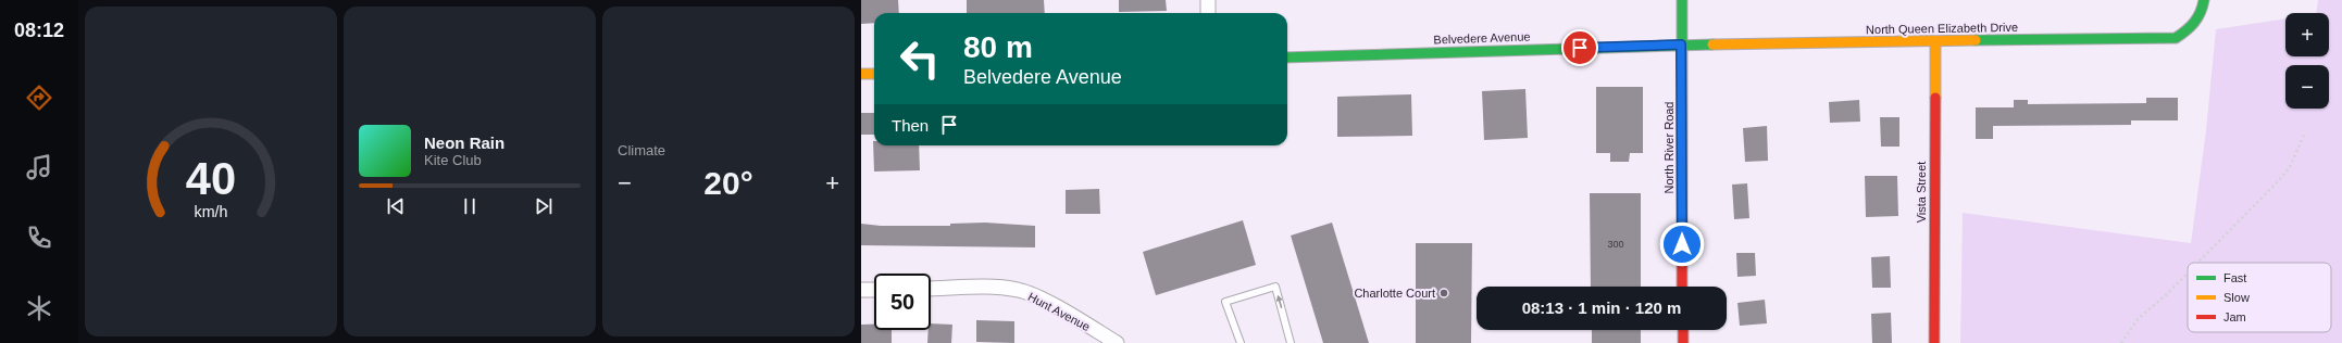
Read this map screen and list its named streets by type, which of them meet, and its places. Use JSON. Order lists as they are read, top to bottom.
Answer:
{
  "streets": {
    "street": [
      "North Queen Elizabeth Drive",
      "Belvedere Avenue",
      "North River Road",
      "Vista Street",
      "Hunt Avenue"
    ]
  },
  "crossings": [
    ["North Queen Elizabeth Drive", "Belvedere Avenue"],
    ["North Queen Elizabeth Drive", "North River Road"],
    ["North Queen Elizabeth Drive", "Vista Street"],
    ["Belvedere Avenue", "North River Road"]
  ],
  "places": ["Charlotte Court"],
  "house_numbers": ["300"],
  "legend": ["Fast", "Slow", "Jam"],
  "page": {
    "tabs": "08:12",
    "tile": "Climate",
    "map_buttons": ["+", "−"],
    "turn": ["80 m", "Belvedere Avenue"],
    "then": "Then",
    "song": ["Neon Rain", "Kite Club"],
    "heat": ["−", "20°", "+"],
    "limit": "50",
    "trip": "08:13 · 1 min · 120 m",
    "gauge": ["40", "km/h"]
  }
}
